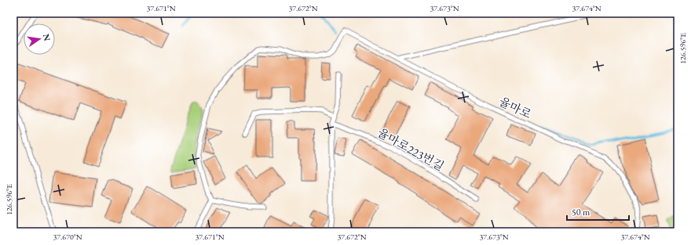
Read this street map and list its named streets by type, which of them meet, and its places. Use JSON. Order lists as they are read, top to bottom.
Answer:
{
  "streets": {
    "lane": ["율마로", "율마로223번길"]
  },
  "scale_bar": "50 m",
  "north": "right",
  "coordinates": [
    "37.671°N",
    "37.672°N",
    "37.673°N",
    "37.674°N",
    "126.596°E",
    "37.670°N"
  ]
}
